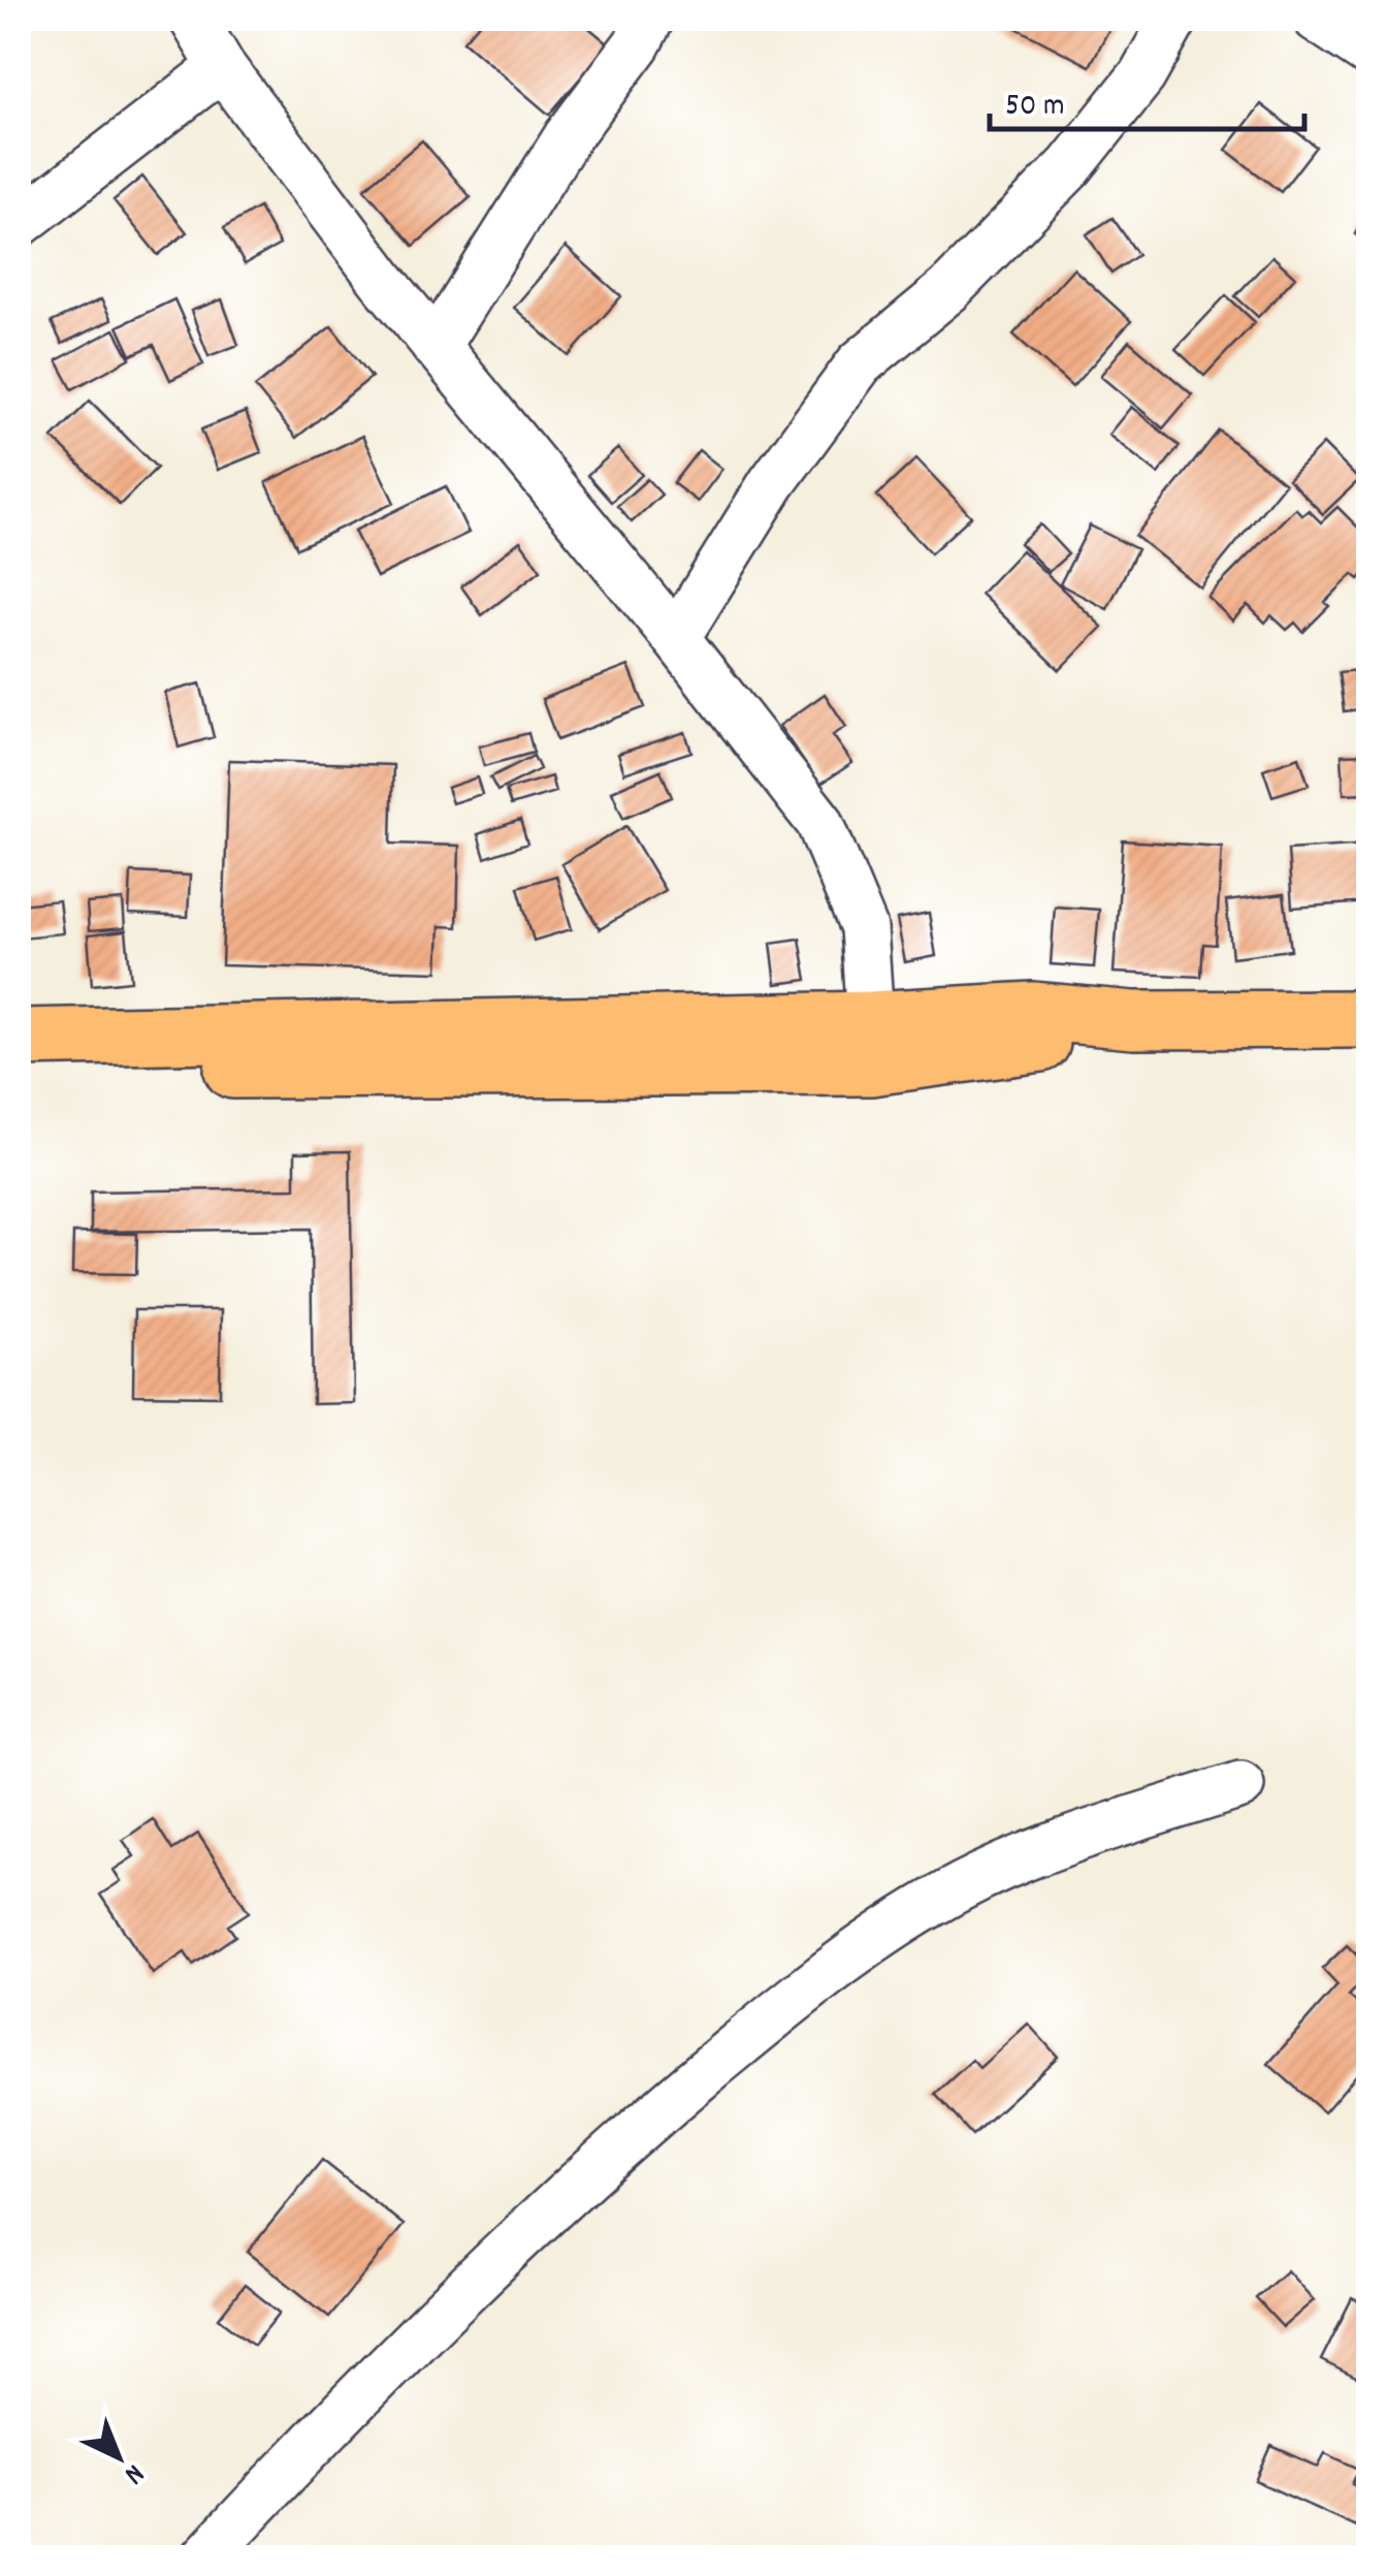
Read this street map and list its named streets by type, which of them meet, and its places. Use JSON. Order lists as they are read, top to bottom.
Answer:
{
  "scale_bar": "50 m",
  "north": "bottom right"
}
